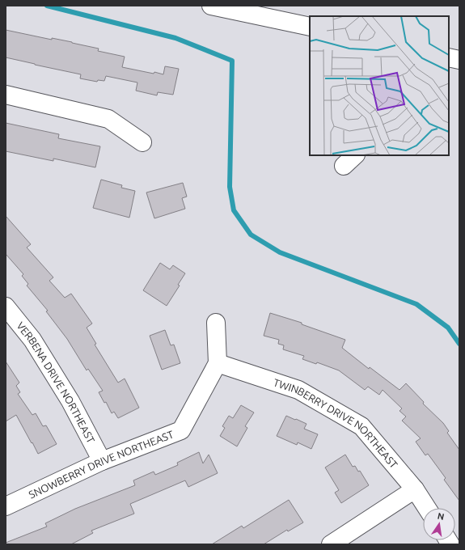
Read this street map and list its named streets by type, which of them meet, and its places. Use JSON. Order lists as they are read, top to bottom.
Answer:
{
  "streets": {
    "street": ["VERBENA DRIVE NORTHEAST", "TWINBERRY DRIVE NORTHEAST", "SNOWBERRY DRIVE NORTHEAST"]
  },
  "crossings": [
    ["VERBENA DRIVE NORTHEAST", "SNOWBERRY DRIVE NORTHEAST"],
    ["TWINBERRY DRIVE NORTHEAST", "SNOWBERRY DRIVE NORTHEAST"]
  ],
  "north": "top"
}
